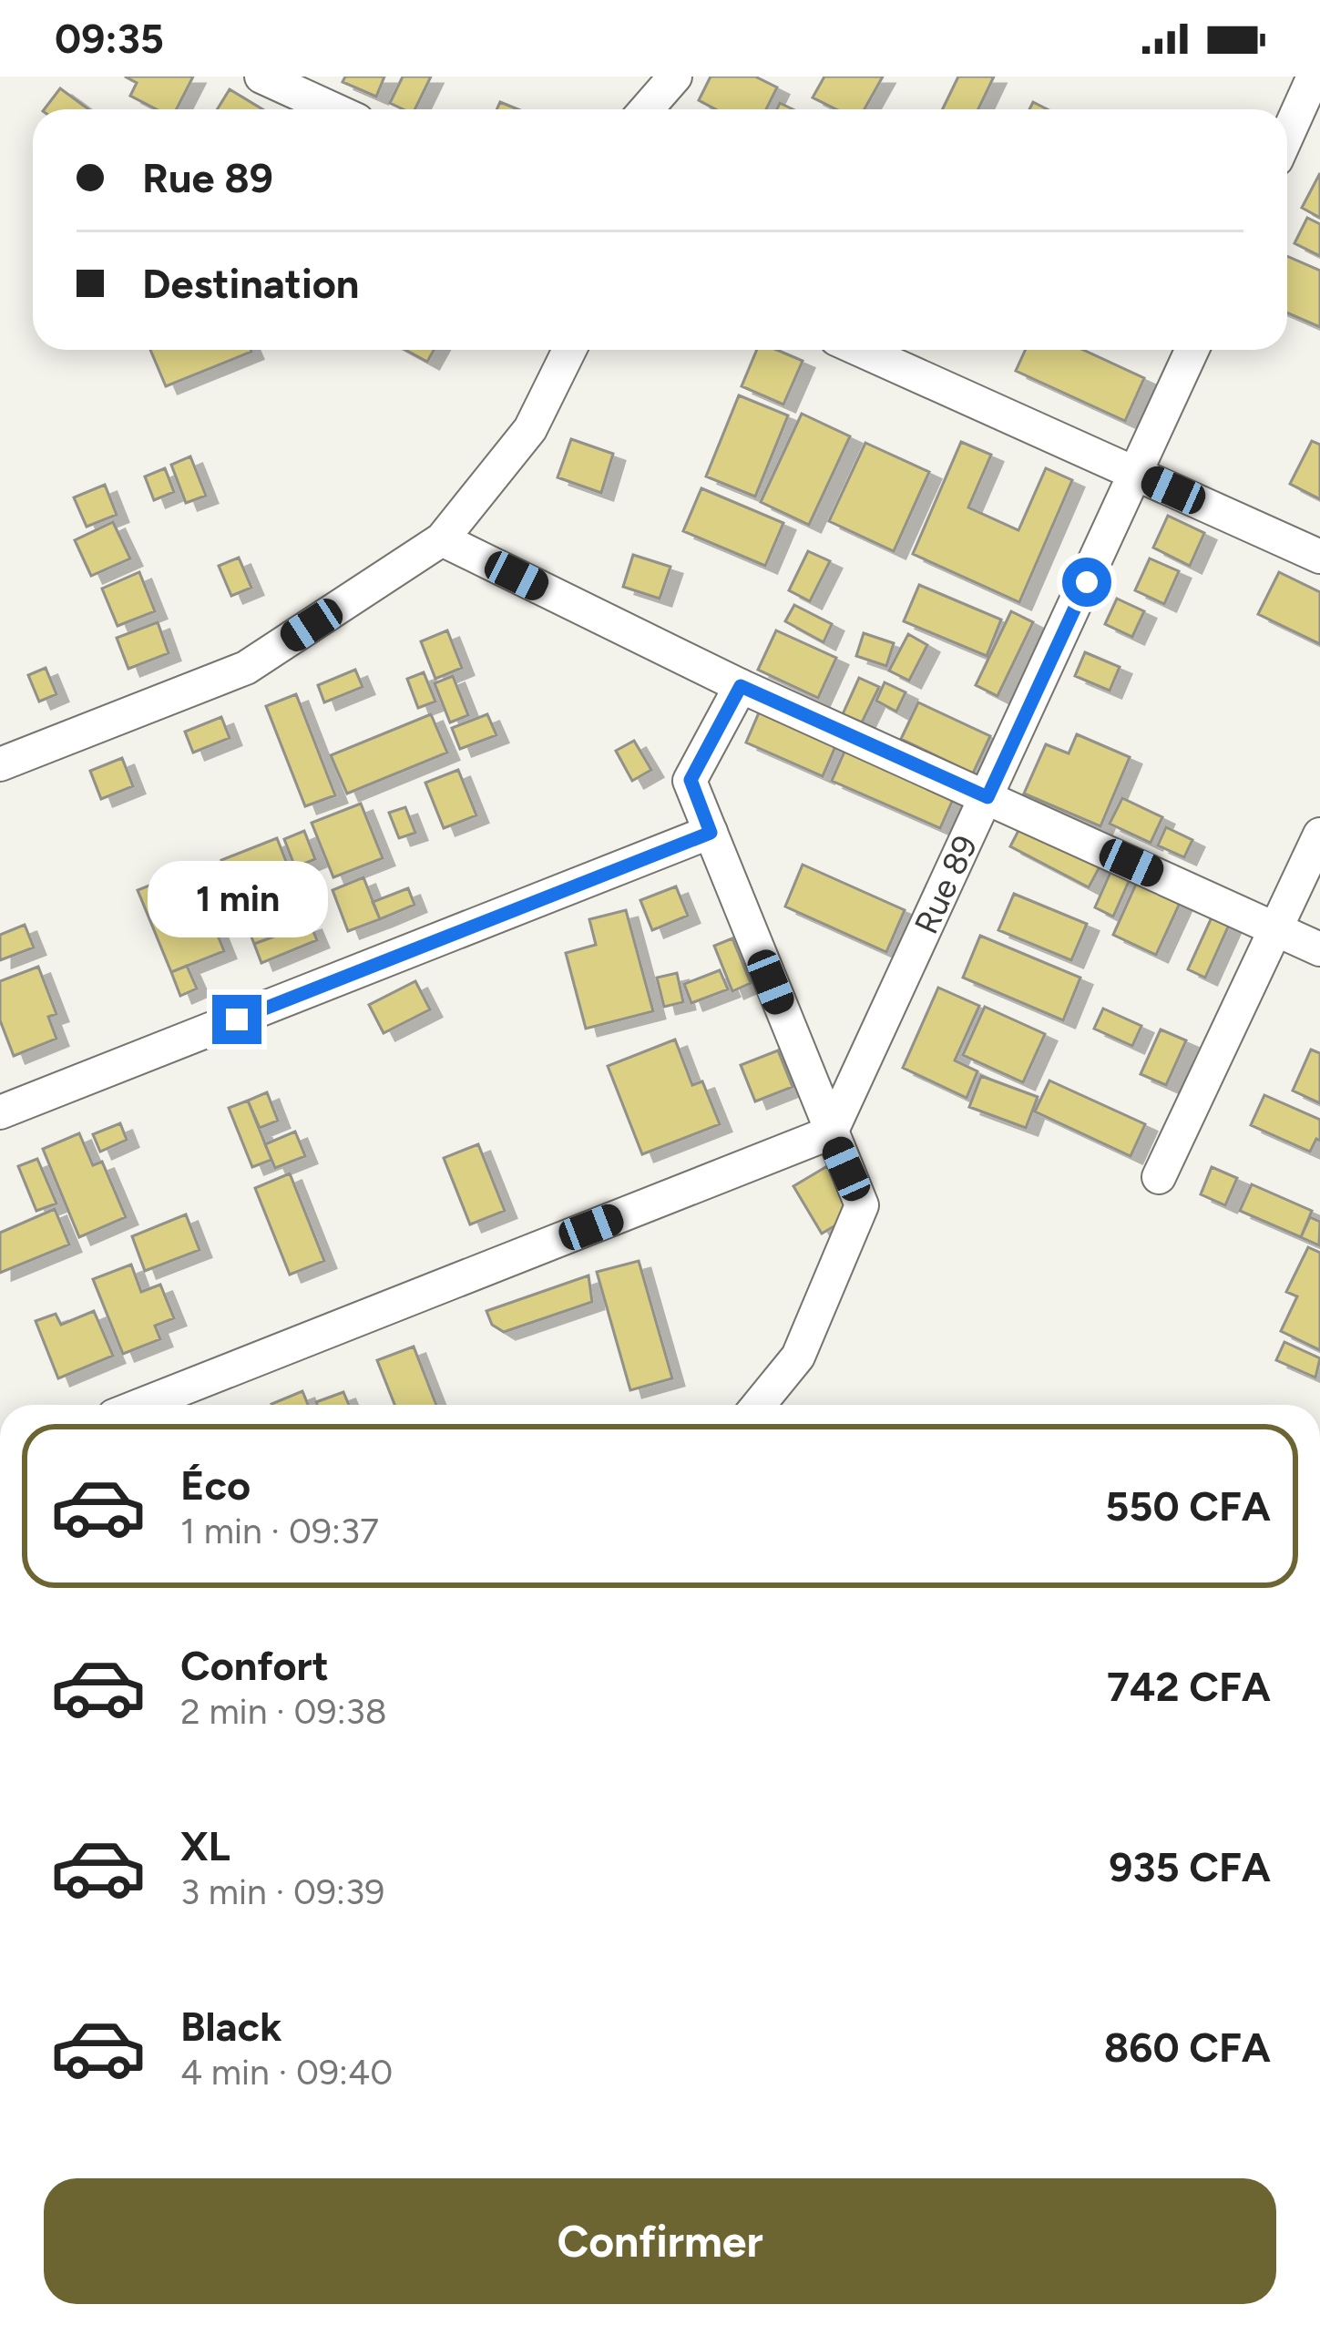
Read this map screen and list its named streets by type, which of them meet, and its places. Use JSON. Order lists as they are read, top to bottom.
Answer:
{
  "streets": {
    "street": ["Rue 89"]
  },
  "page": {
    "status": "09:35",
    "banner": ["Rue 89", "Destination"],
    "bubble": "1 min",
    "list": [
      {
        "name": "Éco",
        "note": "1 min · 09:37",
        "value": "550 CFA"
      },
      {
        "name": "Confort",
        "note": "2 min · 09:38",
        "value": "742 CFA"
      },
      {
        "name": "XL",
        "note": "3 min · 09:39",
        "value": "935 CFA"
      },
      {
        "name": "Black",
        "note": "4 min · 09:40",
        "value": "860 CFA"
      }
    ],
    "buttons": "Confirmer"
  }
}
